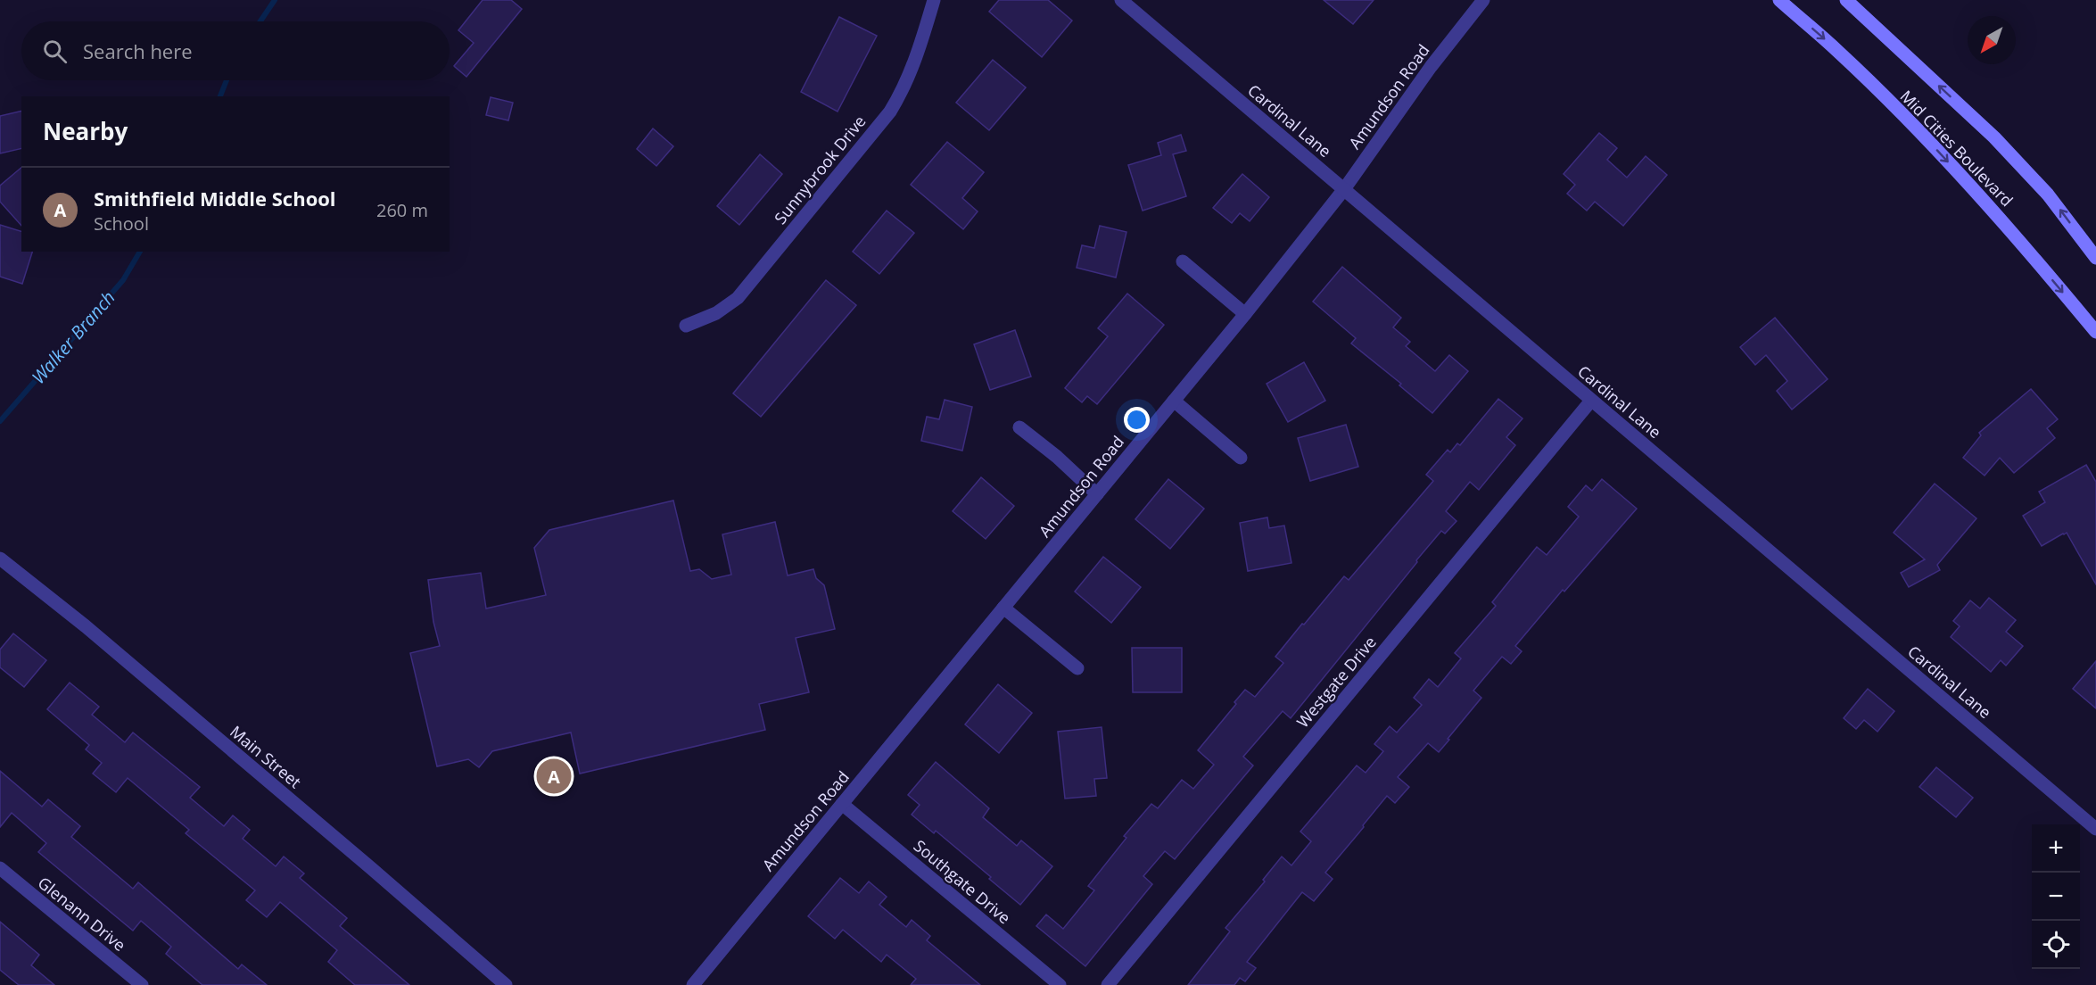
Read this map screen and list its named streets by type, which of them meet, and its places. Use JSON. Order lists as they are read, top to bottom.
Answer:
{
  "streets": {
    "main road": ["Mid Cities Boulevard"],
    "street": [
      "Amundson Road",
      "Cardinal Lane",
      "Sunnybrook Drive",
      "Westgate Drive",
      "Main Street",
      "Southgate Drive",
      "Glenann Drive"
    ]
  },
  "crossings": [
    ["Amundson Road", "Cardinal Lane"],
    ["Amundson Road", "Southgate Drive"],
    ["Cardinal Lane", "Westgate Drive"]
  ],
  "water": ["Walker Branch"],
  "north": "bottom left",
  "page": {
    "search": "Search here",
    "heading": "Nearby",
    "list": [
      {
        "mark": "A",
        "name": "Smithfield Middle School",
        "note": "School",
        "value": "260 m"
      }
    ],
    "pins": "A",
    "map_buttons": ["+", "−"]
  }
}
